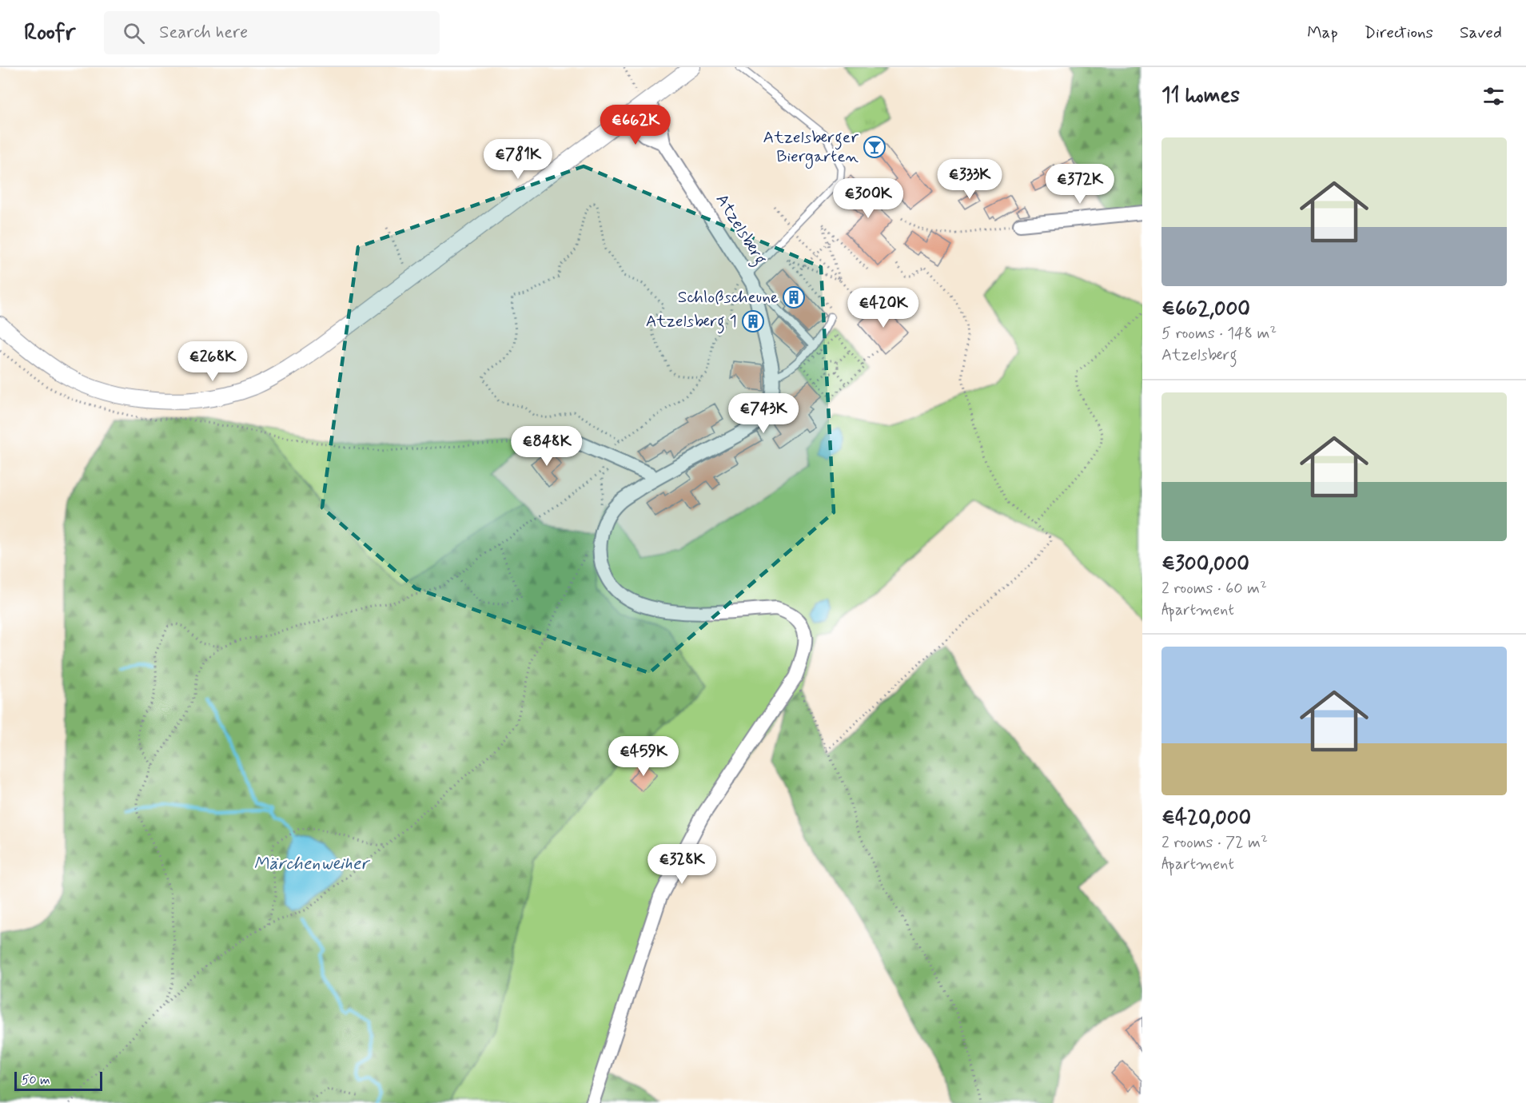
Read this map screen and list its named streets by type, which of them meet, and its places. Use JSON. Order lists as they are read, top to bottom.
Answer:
{
  "streets": {
    "street": ["Atzelsberg"]
  },
  "water": ["Märchenweiher"],
  "places": {
    "bar": ["Atzelsberger Biergarten"],
    "building": ["Schloßscheune", "Atzelsberg 1"]
  },
  "scale_bar": "50 m",
  "page": {
    "header": "Roofr",
    "search": "Search here",
    "nav": ["Map", "Directions", "Saved"],
    "heading": "11 homes",
    "price": [
      "€662K",
      "€781K",
      "€333K",
      "€372K",
      "€300K",
      "€420K",
      "€268K",
      "€743K",
      "€848K",
      "€459K",
      "€328K"
    ],
    "list": [
      {
        "name": "€662,000",
        "note": "5 rooms · 148 m² · Atzelsberg"
      },
      {
        "name": "€300,000",
        "note": "2 rooms · 60 m² · Apartment"
      },
      {
        "name": "€420,000",
        "note": "2 rooms · 72 m² · Apartment"
      }
    ],
    "scale": "50 m"
  }
}
